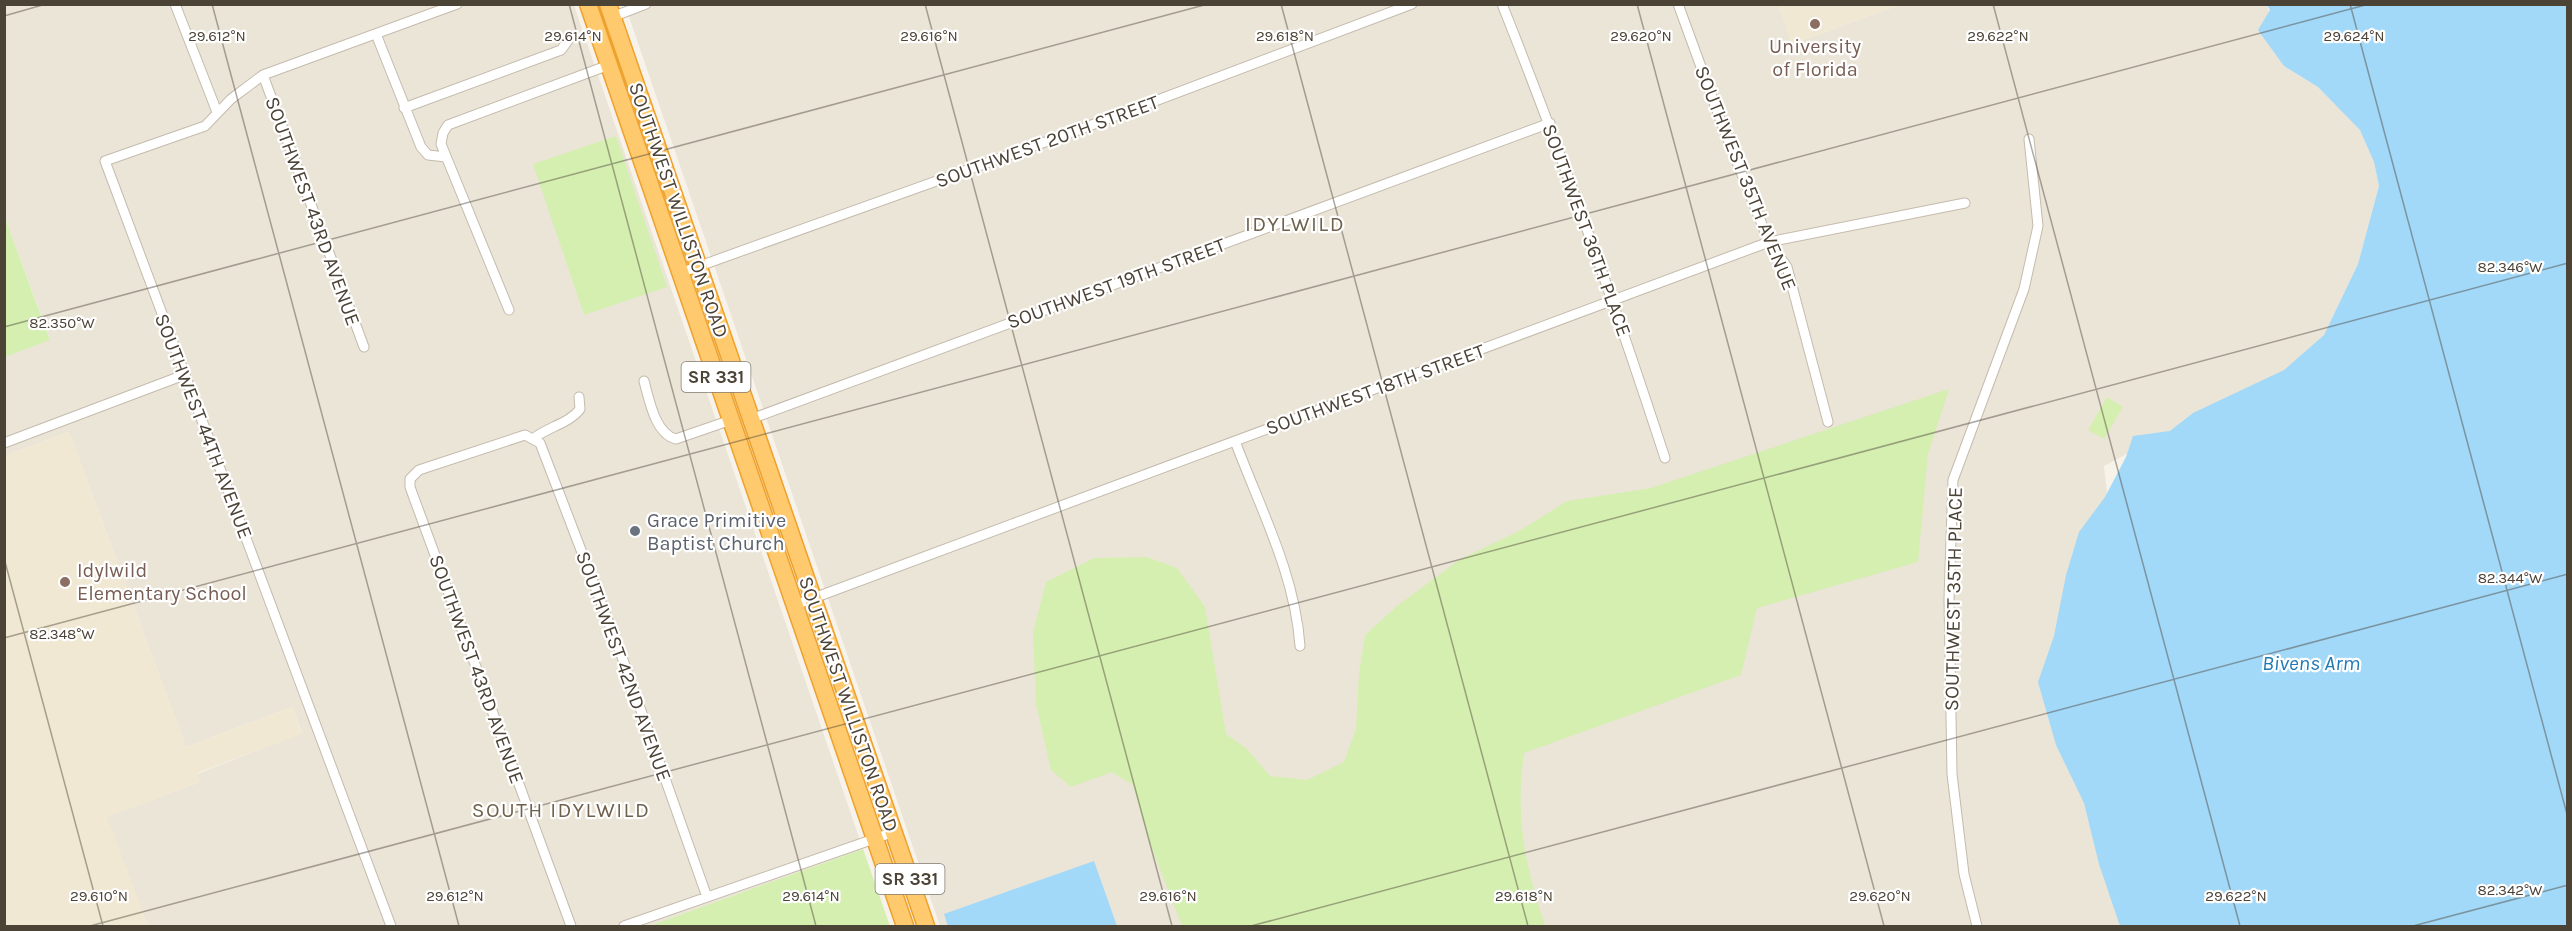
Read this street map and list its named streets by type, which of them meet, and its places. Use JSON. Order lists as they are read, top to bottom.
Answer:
{
  "streets": {
    "highway": ["SOUTHWEST WILLISTON ROAD", "SR 331"],
    "street": [
      "SOUTHWEST 20TH STREET",
      "SOUTHWEST 35TH AVENUE",
      "SOUTHWEST 43RD AVENUE",
      "SOUTHWEST 36TH PLACE",
      "SOUTHWEST 19TH STREET",
      "SOUTHWEST 18TH STREET",
      "SOUTHWEST 44TH AVENUE",
      "SOUTHWEST 35TH PLACE",
      "SOUTHWEST 42ND AVENUE"
    ]
  },
  "crossings": [
    ["SOUTHWEST 20TH STREET", "SOUTHWEST WILLISTON ROAD"],
    ["SOUTHWEST 35TH AVENUE", "SOUTHWEST 18TH STREET"],
    ["SOUTHWEST WILLISTON ROAD", "SOUTHWEST 19TH STREET"],
    ["SOUTHWEST WILLISTON ROAD", "SOUTHWEST 18TH STREET"],
    ["SOUTHWEST 43RD AVENUE", "SOUTHWEST 42ND AVENUE"],
    ["SOUTHWEST 36TH PLACE", "SOUTHWEST 19TH STREET"],
    ["SOUTHWEST 36TH PLACE", "SOUTHWEST 18TH STREET"]
  ],
  "districts": ["IDYLWILD", "SOUTH IDYLWILD"],
  "water": ["Bivens Arm"],
  "places": ["University of Florida", "Grace Primitive Baptist Church", "Idylwild Elementary School"],
  "coordinates": [
    "29.612°N",
    "29.614°N",
    "29.616°N",
    "29.618°N",
    "29.620°N",
    "29.622°N",
    "29.624°N",
    "82.346°W",
    "82.350°W",
    "82.344°W",
    "82.348°W",
    "82.342°W",
    "29.610°N"
  ]
}
